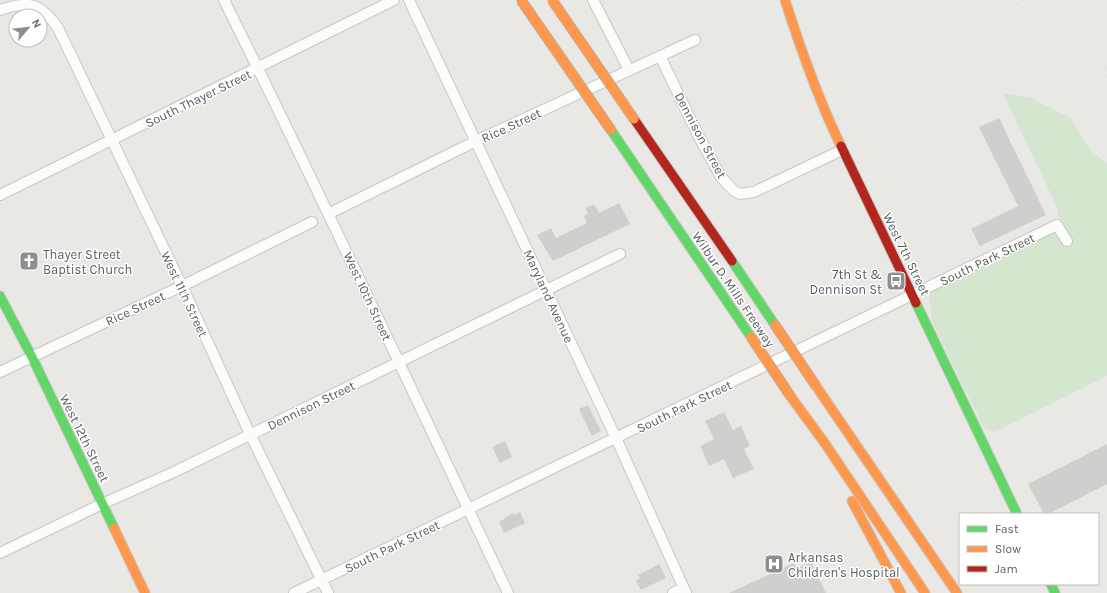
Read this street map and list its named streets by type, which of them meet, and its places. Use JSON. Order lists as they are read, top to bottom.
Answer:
{
  "streets": {
    "main road": ["West 7th Street", "Wilbur D. Mills Freeway", "West 12th Street"],
    "street": [
      "South Thayer Street",
      "Rice Street",
      "Dennison Street",
      "South Park Street",
      "West 11th Street",
      "West 10th Street",
      "Maryland Avenue"
    ]
  },
  "crossings": [
    ["South Thayer Street", "West 11th Street"],
    ["South Thayer Street", "West 10th Street"],
    ["Rice Street", "Dennison Street"],
    ["Rice Street", "West 11th Street"],
    ["Rice Street", "West 10th Street"],
    ["Rice Street", "Maryland Avenue"],
    ["Rice Street", "West 12th Street"],
    ["Dennison Street", "West 7th Street"],
    ["Dennison Street", "West 11th Street"],
    ["Dennison Street", "West 10th Street"],
    ["Dennison Street", "Maryland Avenue"],
    ["Dennison Street", "West 12th Street"],
    ["West 7th Street", "South Park Street"],
    ["South Park Street", "West 11th Street"],
    ["South Park Street", "West 10th Street"],
    ["South Park Street", "Maryland Avenue"]
  ],
  "places": {
    "church": ["Thayer Street Baptist Church"],
    "bus stop": ["7th St & Dennison St"],
    "hospital": ["Arkansas Children's Hospital"]
  },
  "legend": ["Fast", "Slow", "Jam"],
  "north": "top right"
}
